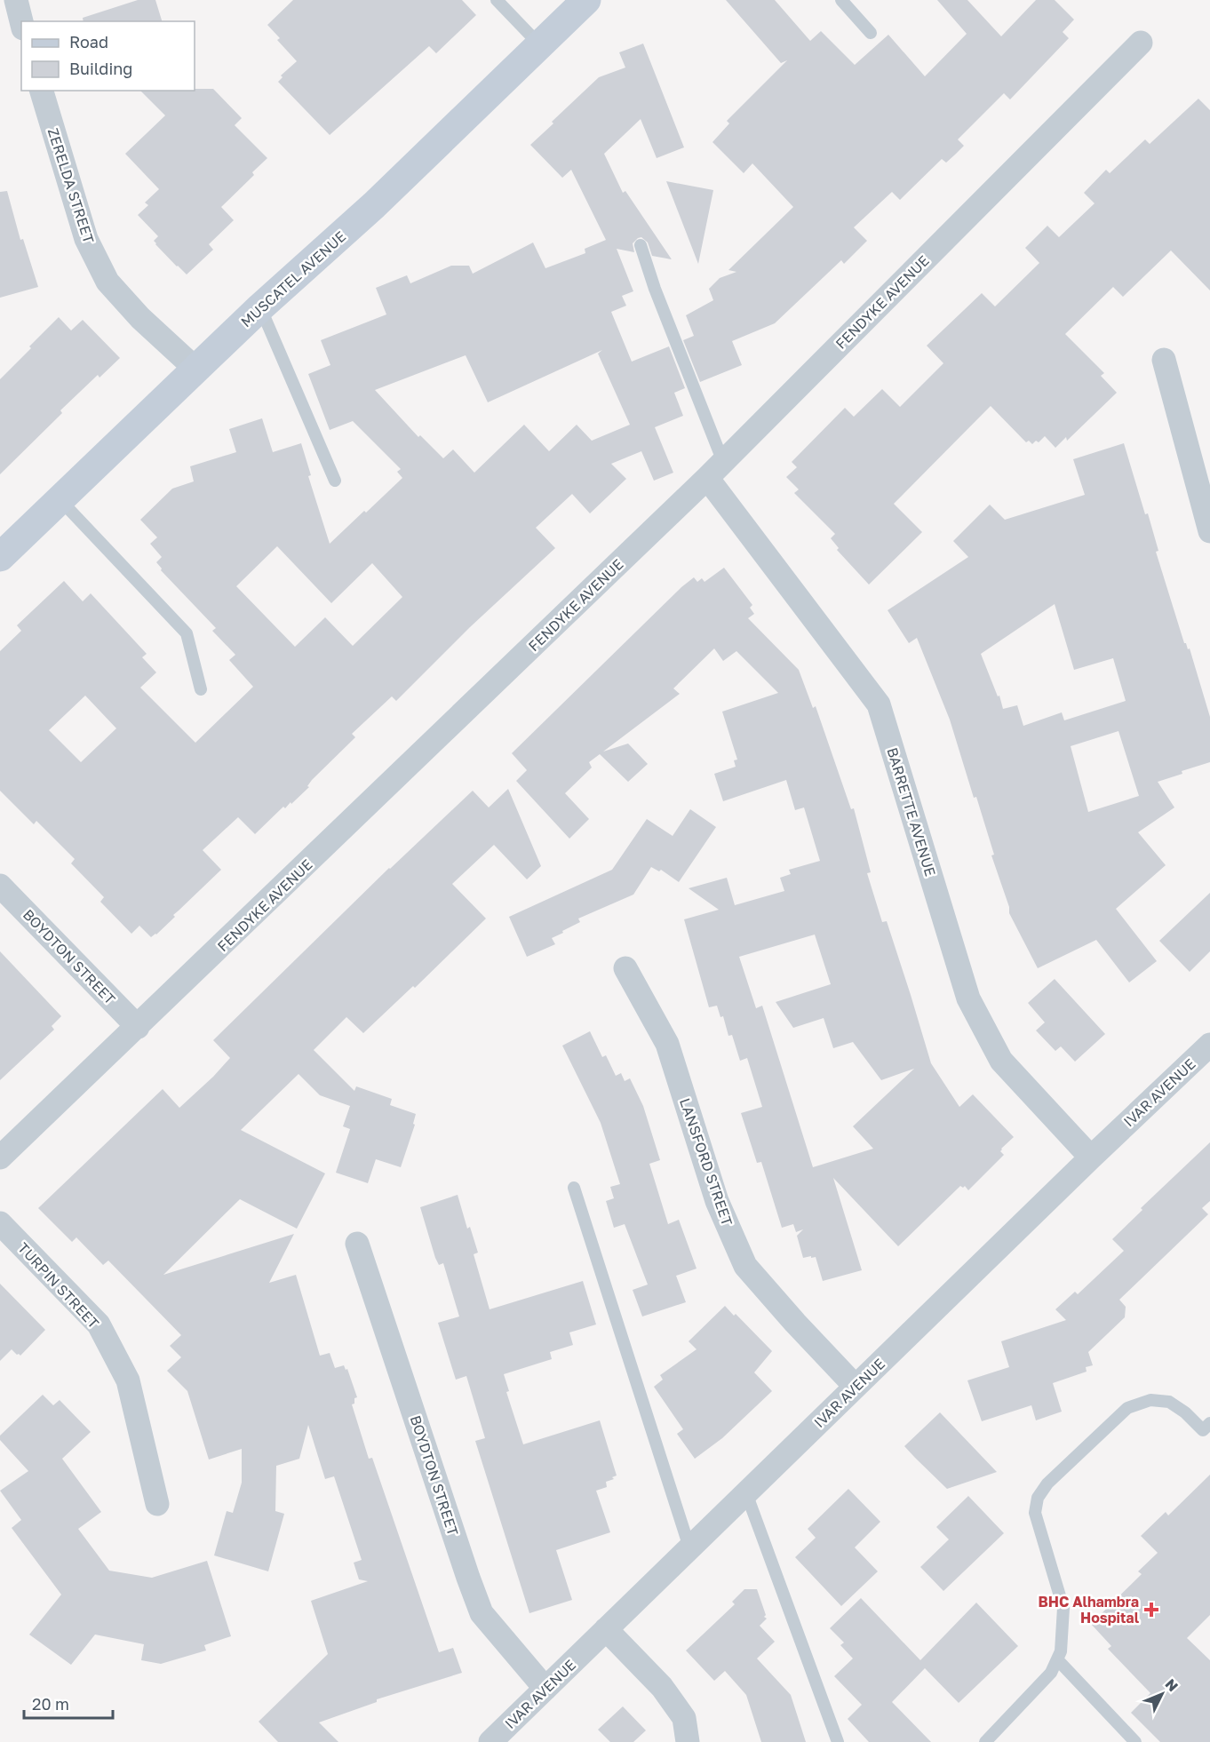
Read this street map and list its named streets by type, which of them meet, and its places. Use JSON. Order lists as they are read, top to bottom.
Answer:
{
  "streets": {
    "street": [
      "ZERELDA STREET",
      "MUSCATEL AVENUE",
      "FENDYKE AVENUE",
      "BARRETTE AVENUE",
      "BOYDTON STREET",
      "IVAR AVENUE",
      "LANSFORD STREET",
      "TURPIN STREET"
    ]
  },
  "crossings": [
    ["ZERELDA STREET", "MUSCATEL AVENUE"],
    ["FENDYKE AVENUE", "BARRETTE AVENUE"],
    ["FENDYKE AVENUE", "BOYDTON STREET"],
    ["BARRETTE AVENUE", "IVAR AVENUE"],
    ["BOYDTON STREET", "IVAR AVENUE"],
    ["IVAR AVENUE", "LANSFORD STREET"]
  ],
  "places": {
    "health": ["BHC Alhambra Hospital"]
  },
  "legend": ["Road", "Building"],
  "scale_bar": "20 m",
  "north": "top right"
}
